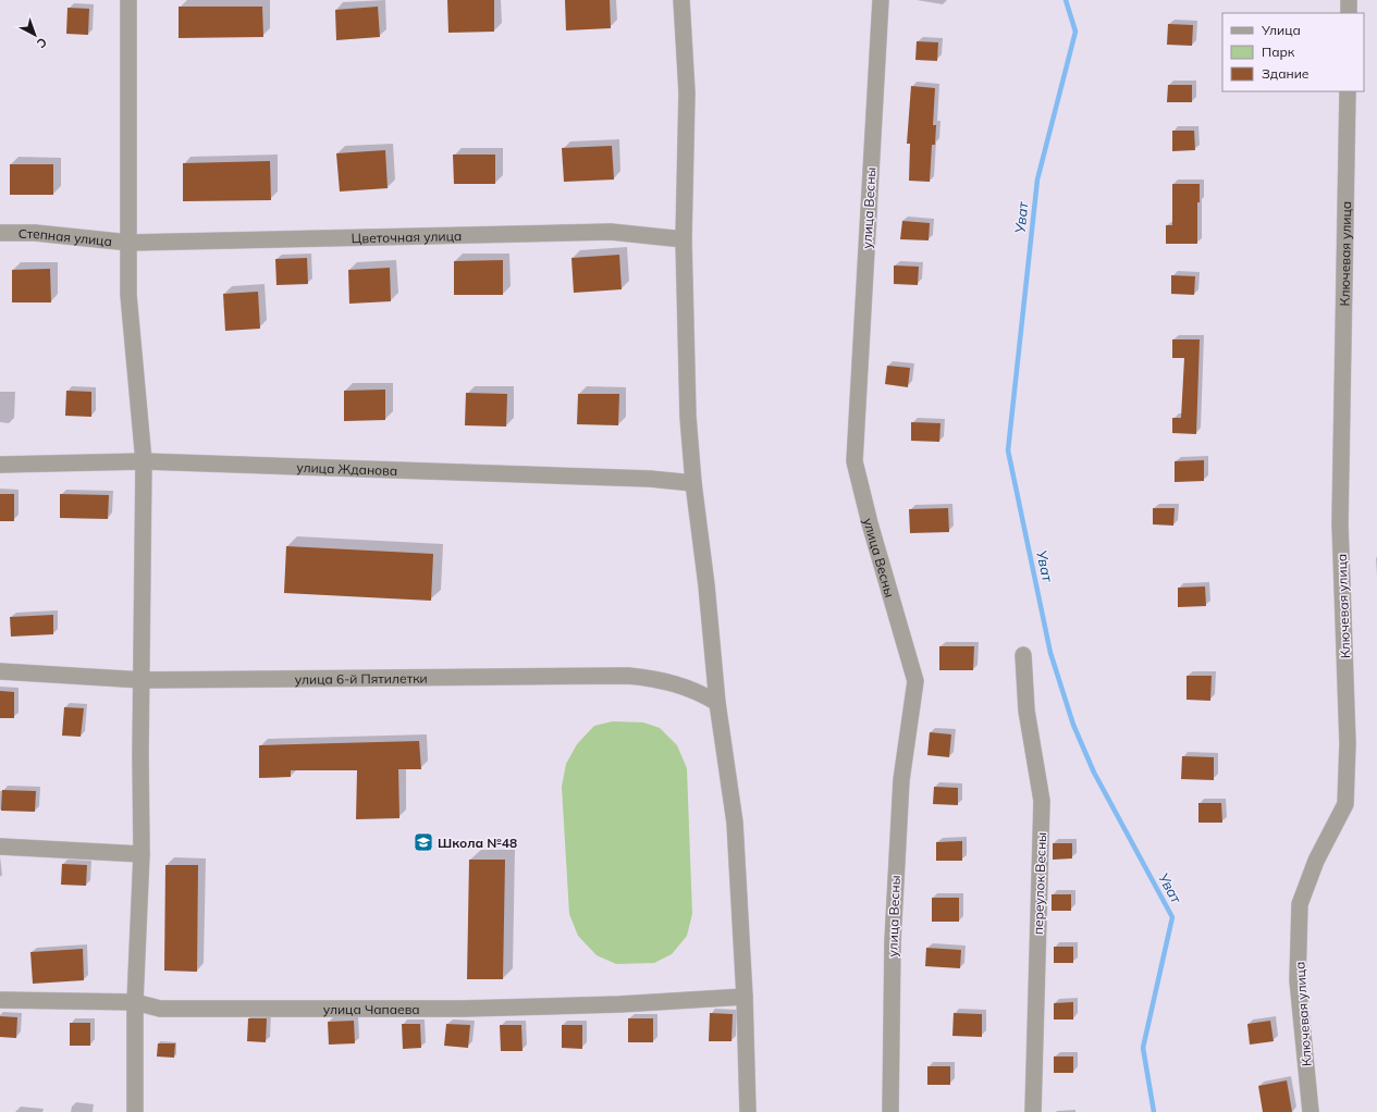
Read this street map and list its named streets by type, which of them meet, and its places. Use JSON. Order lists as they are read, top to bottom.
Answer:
{
  "streets": {
    "street": [
      "улица Весны",
      "Цветочная улица",
      "Степная улица",
      "Ключевая улица",
      "улица Жданова",
      "улица 6-й Пятилетки",
      "переулок Весны",
      "улица Чапаева"
    ]
  },
  "crossings": [
    ["Цветочная улица", "Степная улица"]
  ],
  "water": ["Уват"],
  "places": {
    "school or university": ["Школа №48"]
  },
  "legend": ["Улица", "Парк", "Здание"],
  "north": "bottom right"
}
